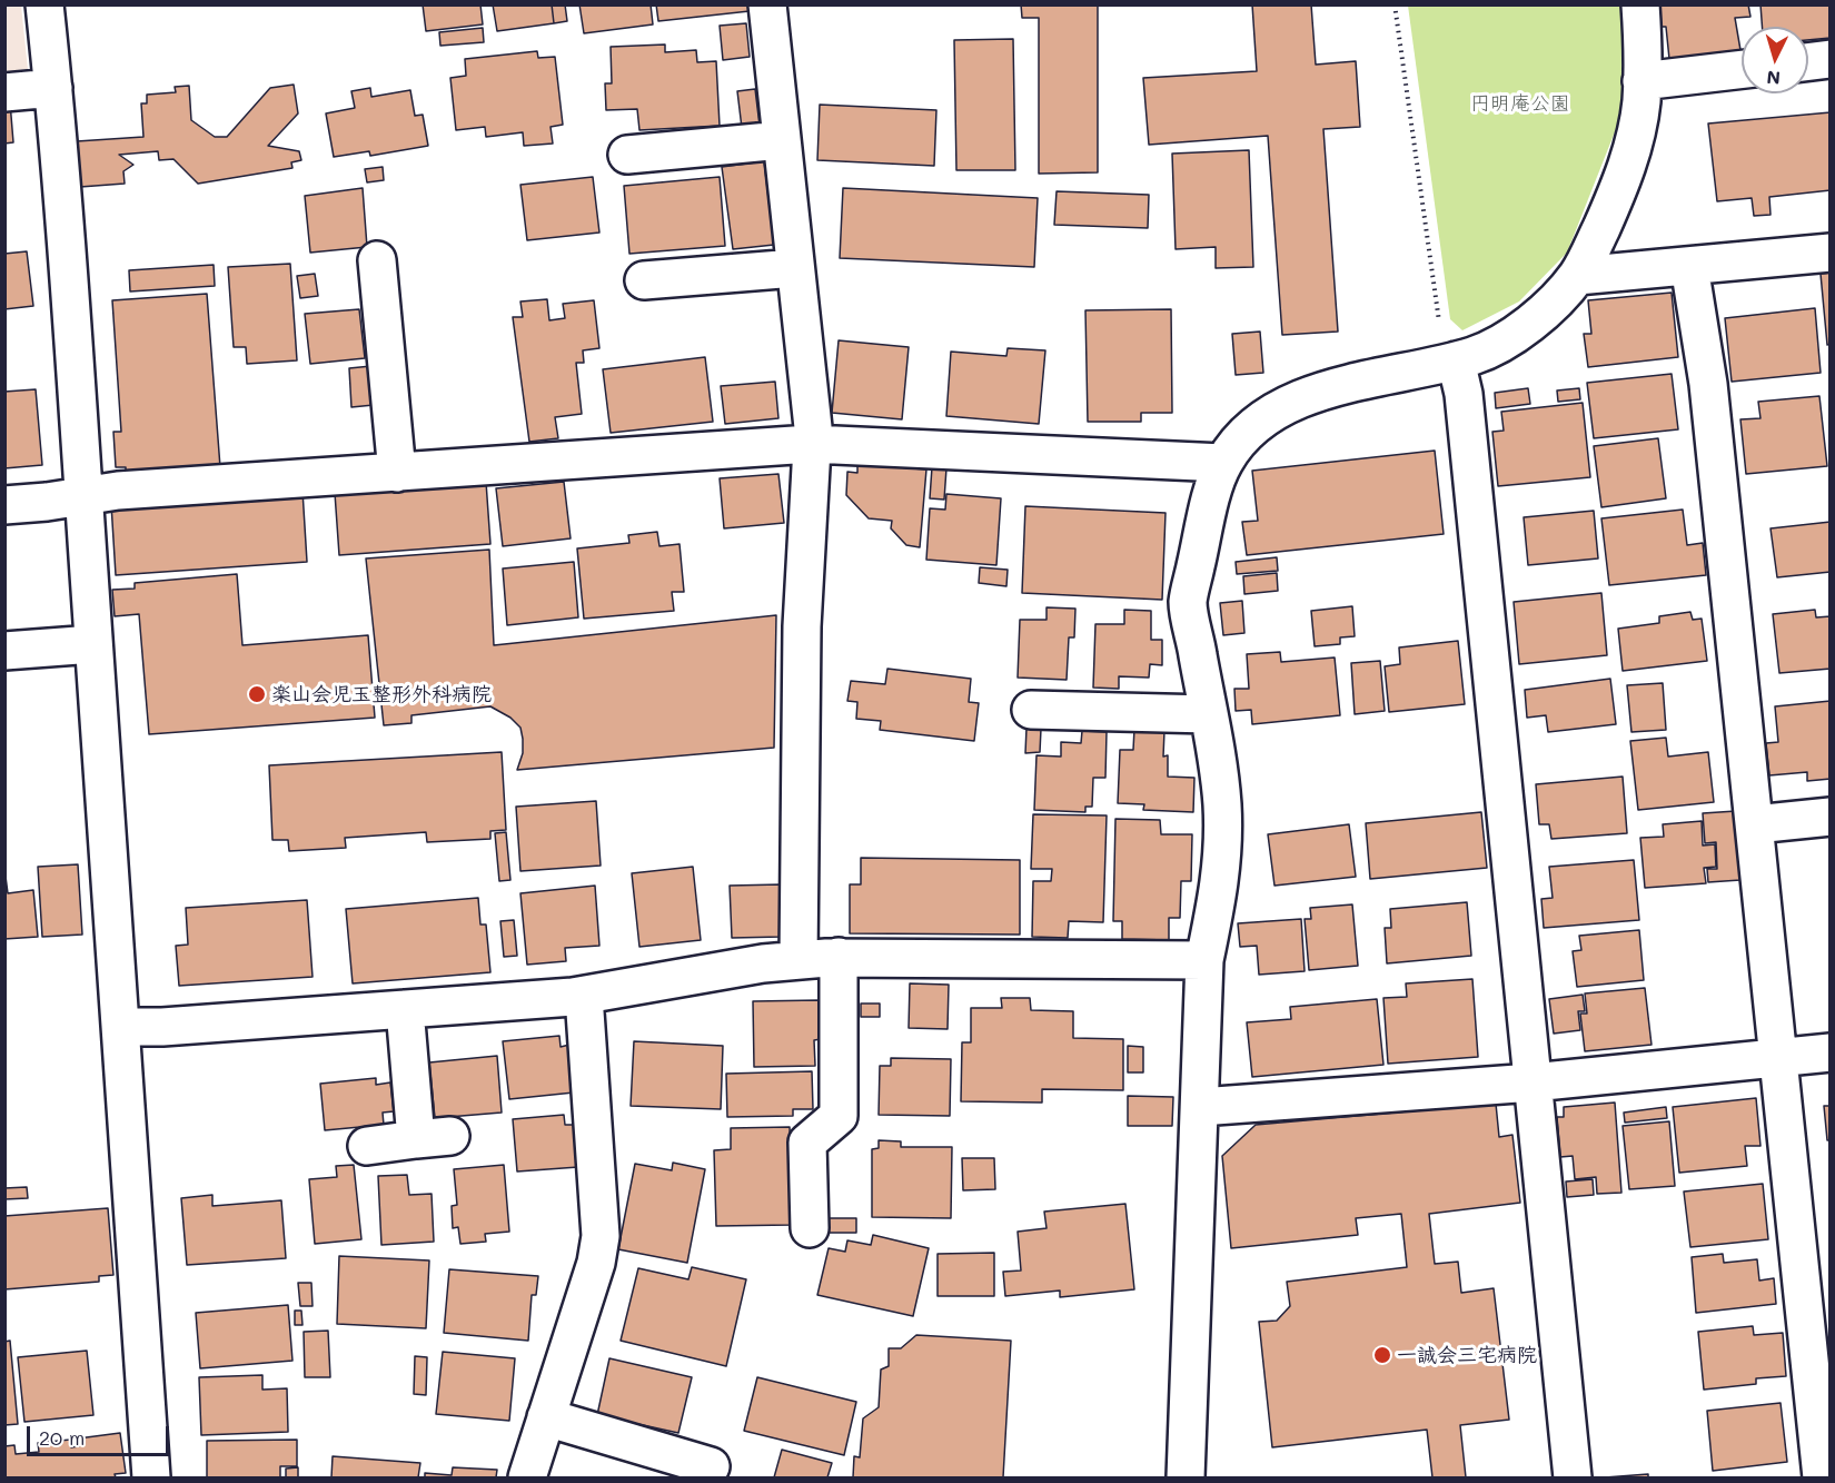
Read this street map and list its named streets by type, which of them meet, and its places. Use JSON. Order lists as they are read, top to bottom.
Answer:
{
  "parks": ["円明庵公園"],
  "places": ["楽山会児玉整形外科病院", "一誠会三宅病院"],
  "scale_bar": "20 m",
  "north": "bottom"
}
